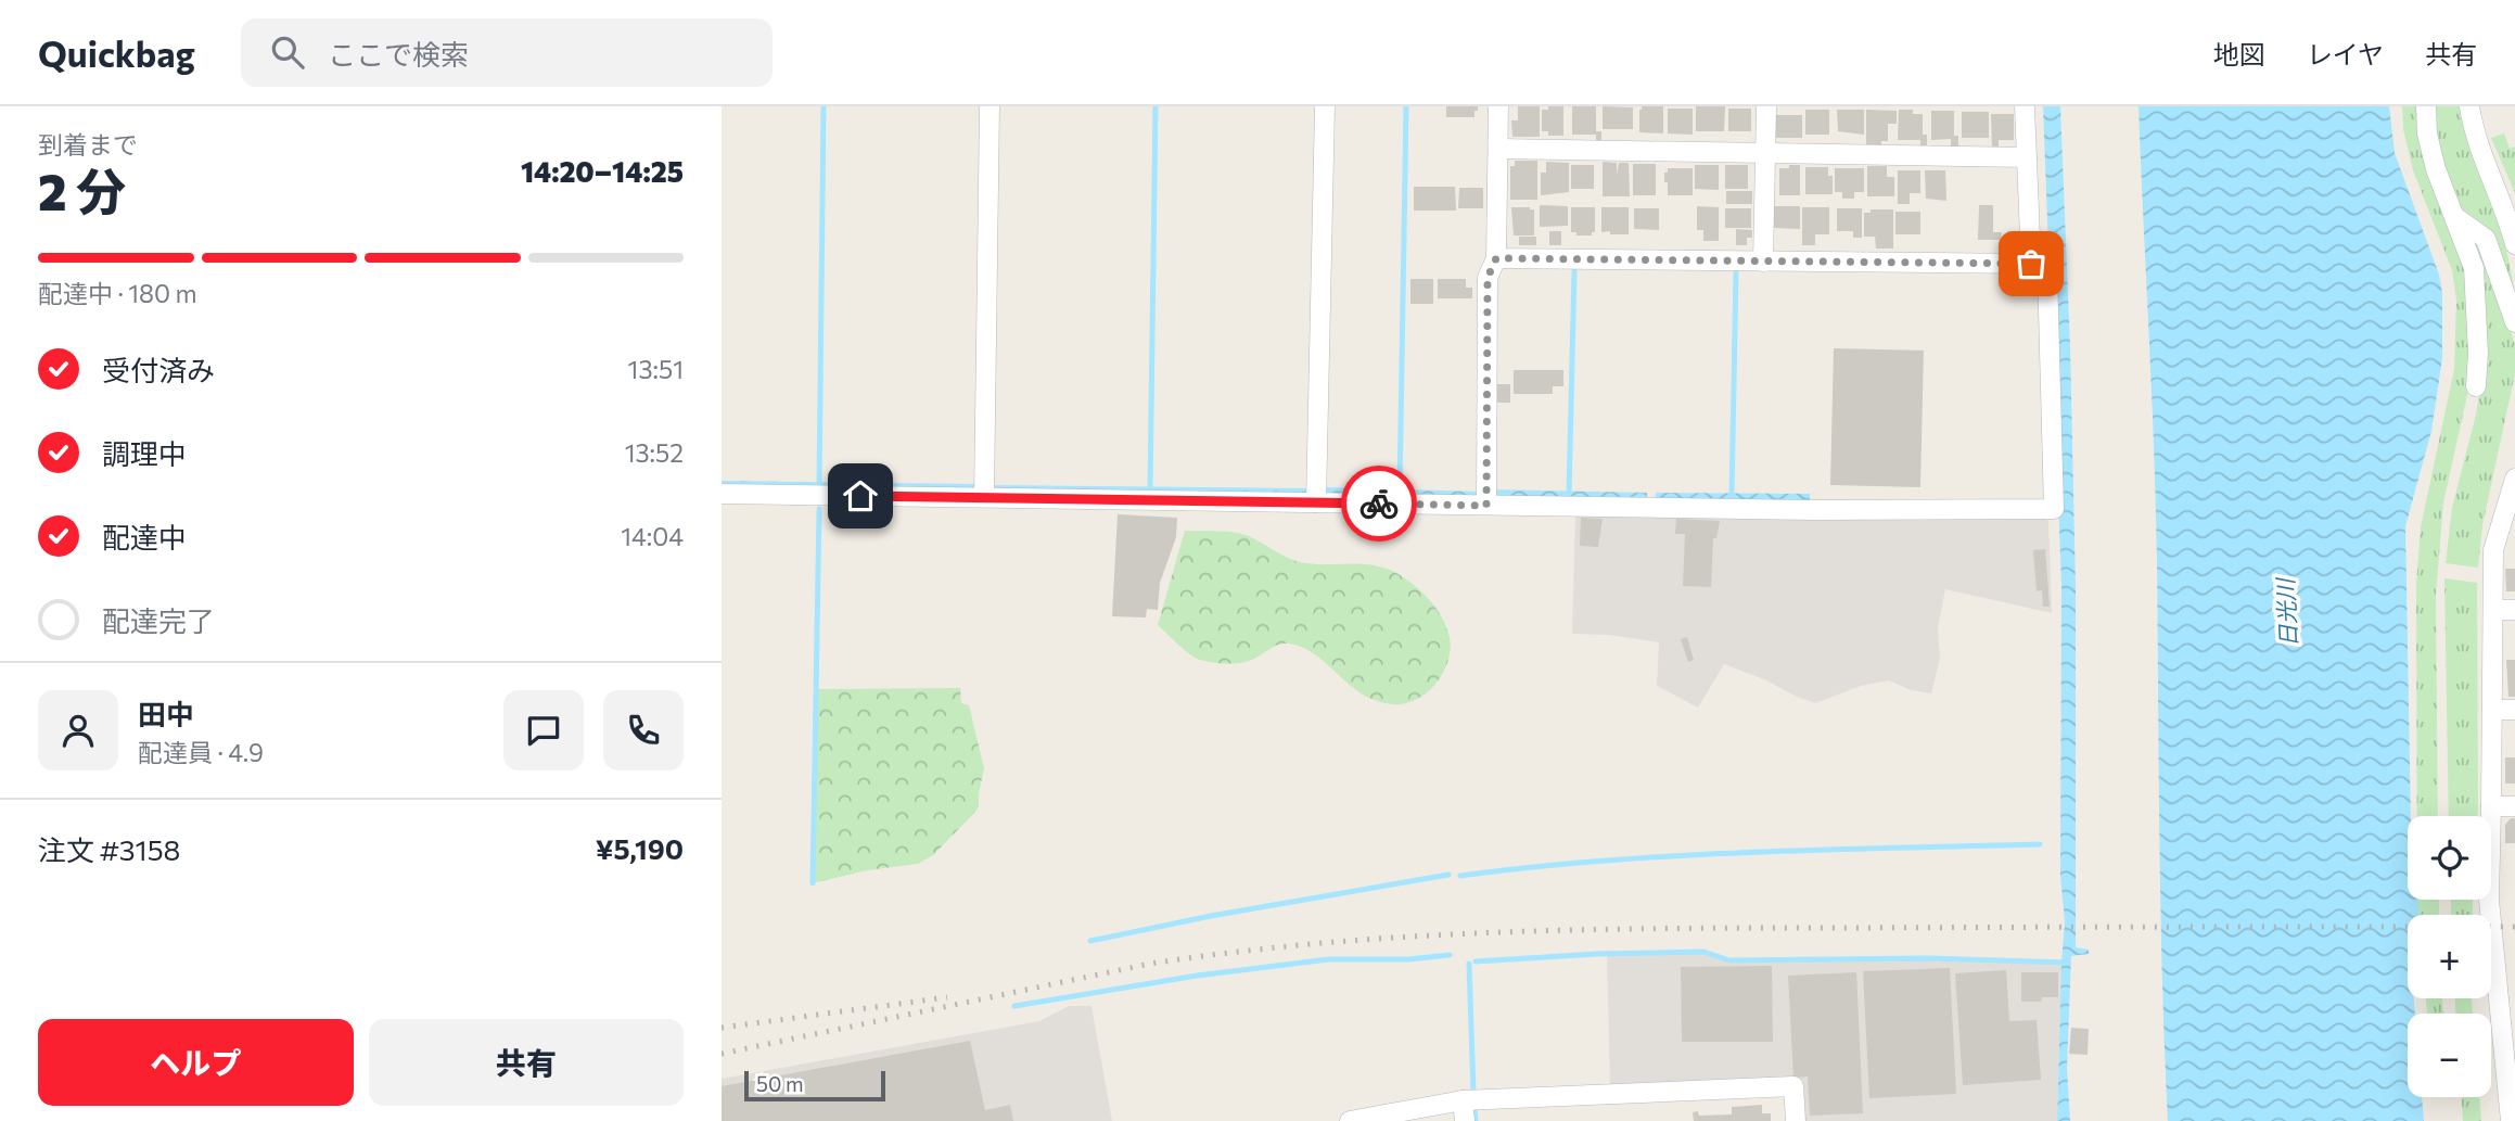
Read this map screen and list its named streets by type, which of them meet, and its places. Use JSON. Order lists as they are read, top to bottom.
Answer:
{
  "water": ["日光川"],
  "scale_bar": "50 m",
  "page": {
    "header": "Quickbag",
    "search": "ここで検索",
    "nav": ["地図", "レイヤ", "共有"],
    "heading": ["2 分", "到着まで", "14:20–14:25"],
    "panel": [
      "田中",
      "配達員 · 4.9",
      "注文 #3158",
      "¥5,190"
    ],
    "bar": "配達中 · 180 m",
    "list": [
      ["受付済み", "13:51"],
      ["調理中", "13:52"],
      ["配達中", "14:04"],
      "配達完了"
    ],
    "map_buttons": ["+", "−"],
    "buttons": ["ヘルプ", "共有"],
    "scale": "50 m"
  }
}
